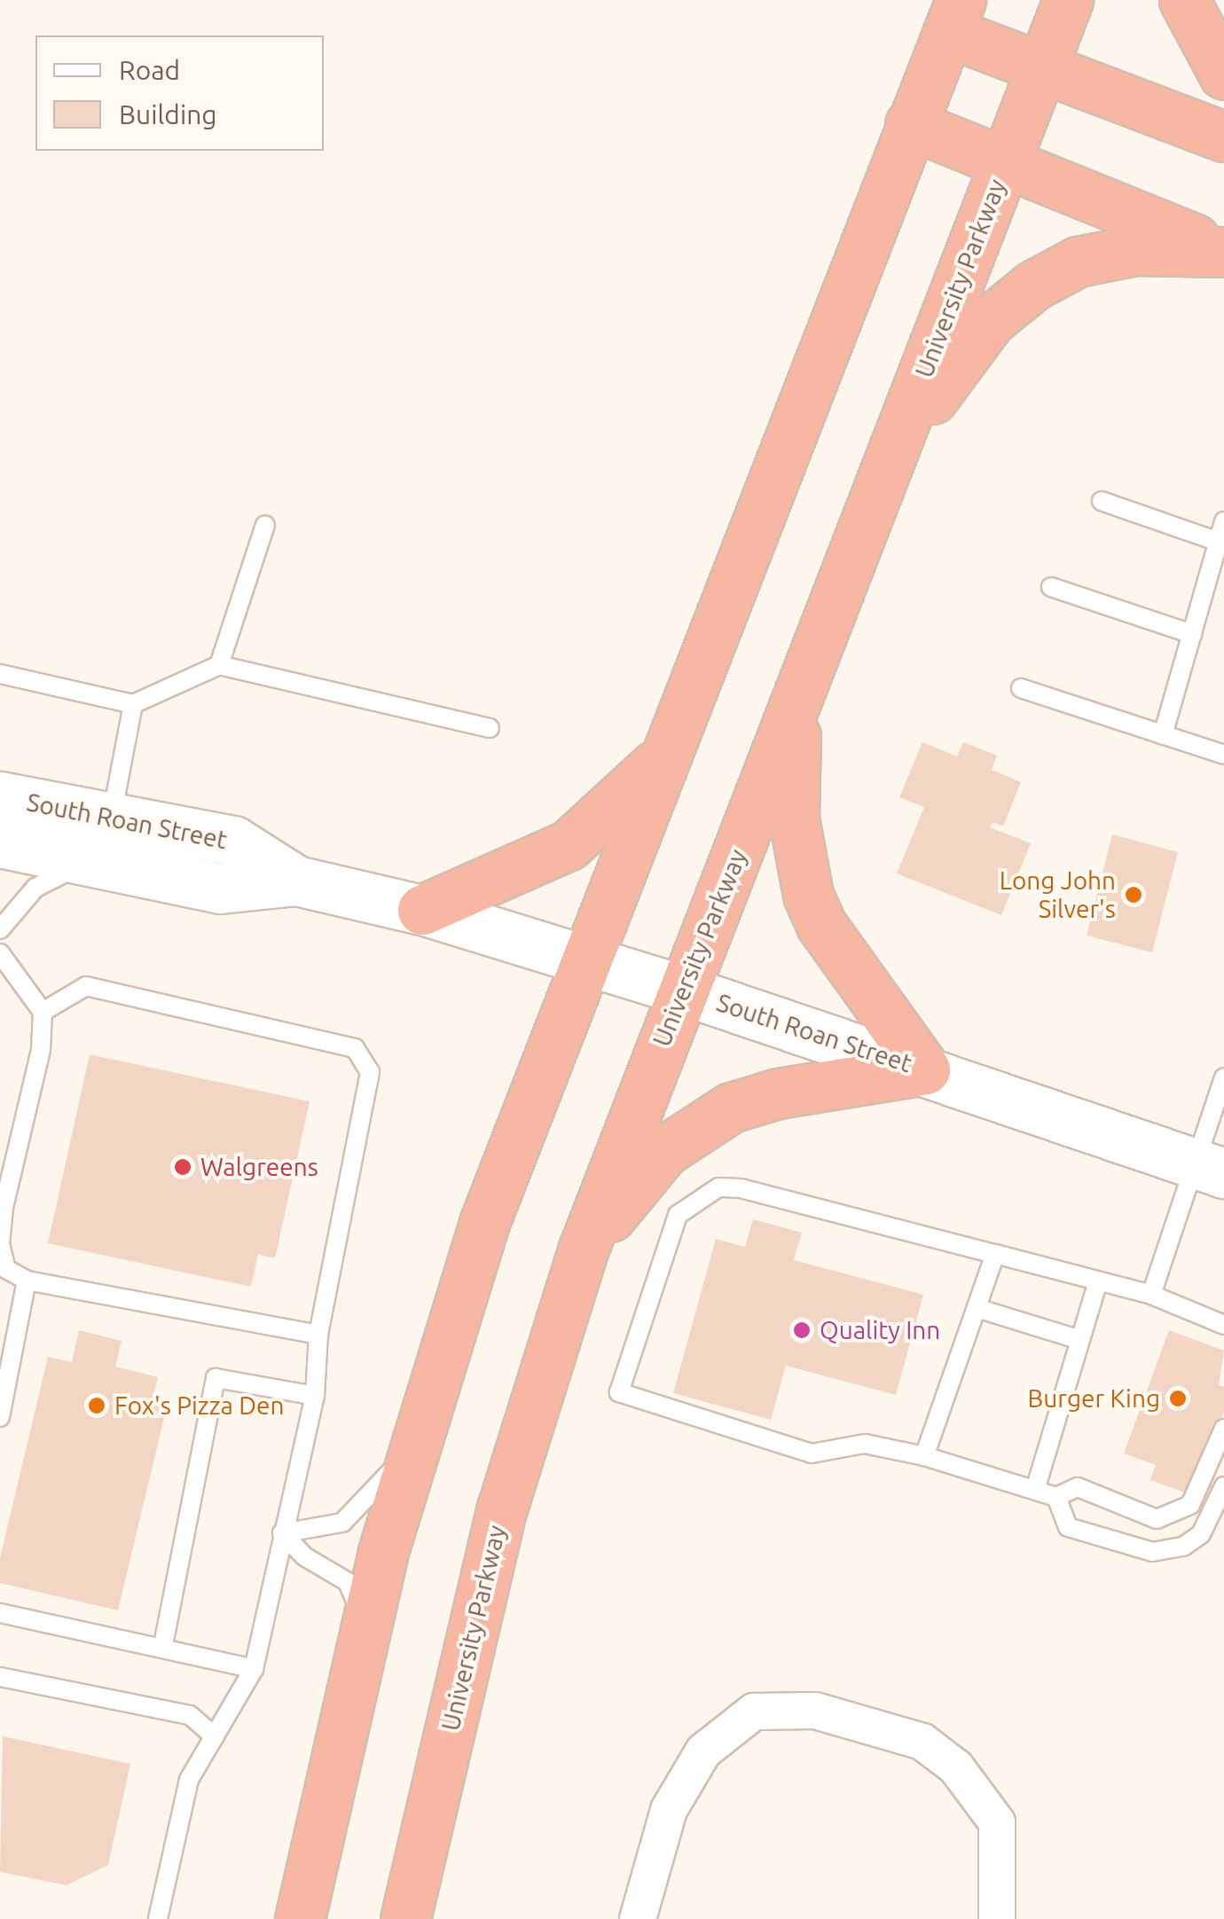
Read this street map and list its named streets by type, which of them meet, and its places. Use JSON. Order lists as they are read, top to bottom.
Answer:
{
  "streets": {
    "highway": ["University Parkway"],
    "main road": ["South Roan Street"]
  },
  "crossings": [
    ["University Parkway", "South Roan Street"]
  ],
  "places": [
    "Long John Silver's",
    "Walgreens",
    "Quality Inn",
    "Burger King",
    "Fox's Pizza Den"
  ],
  "legend": ["Road", "Building"]
}
